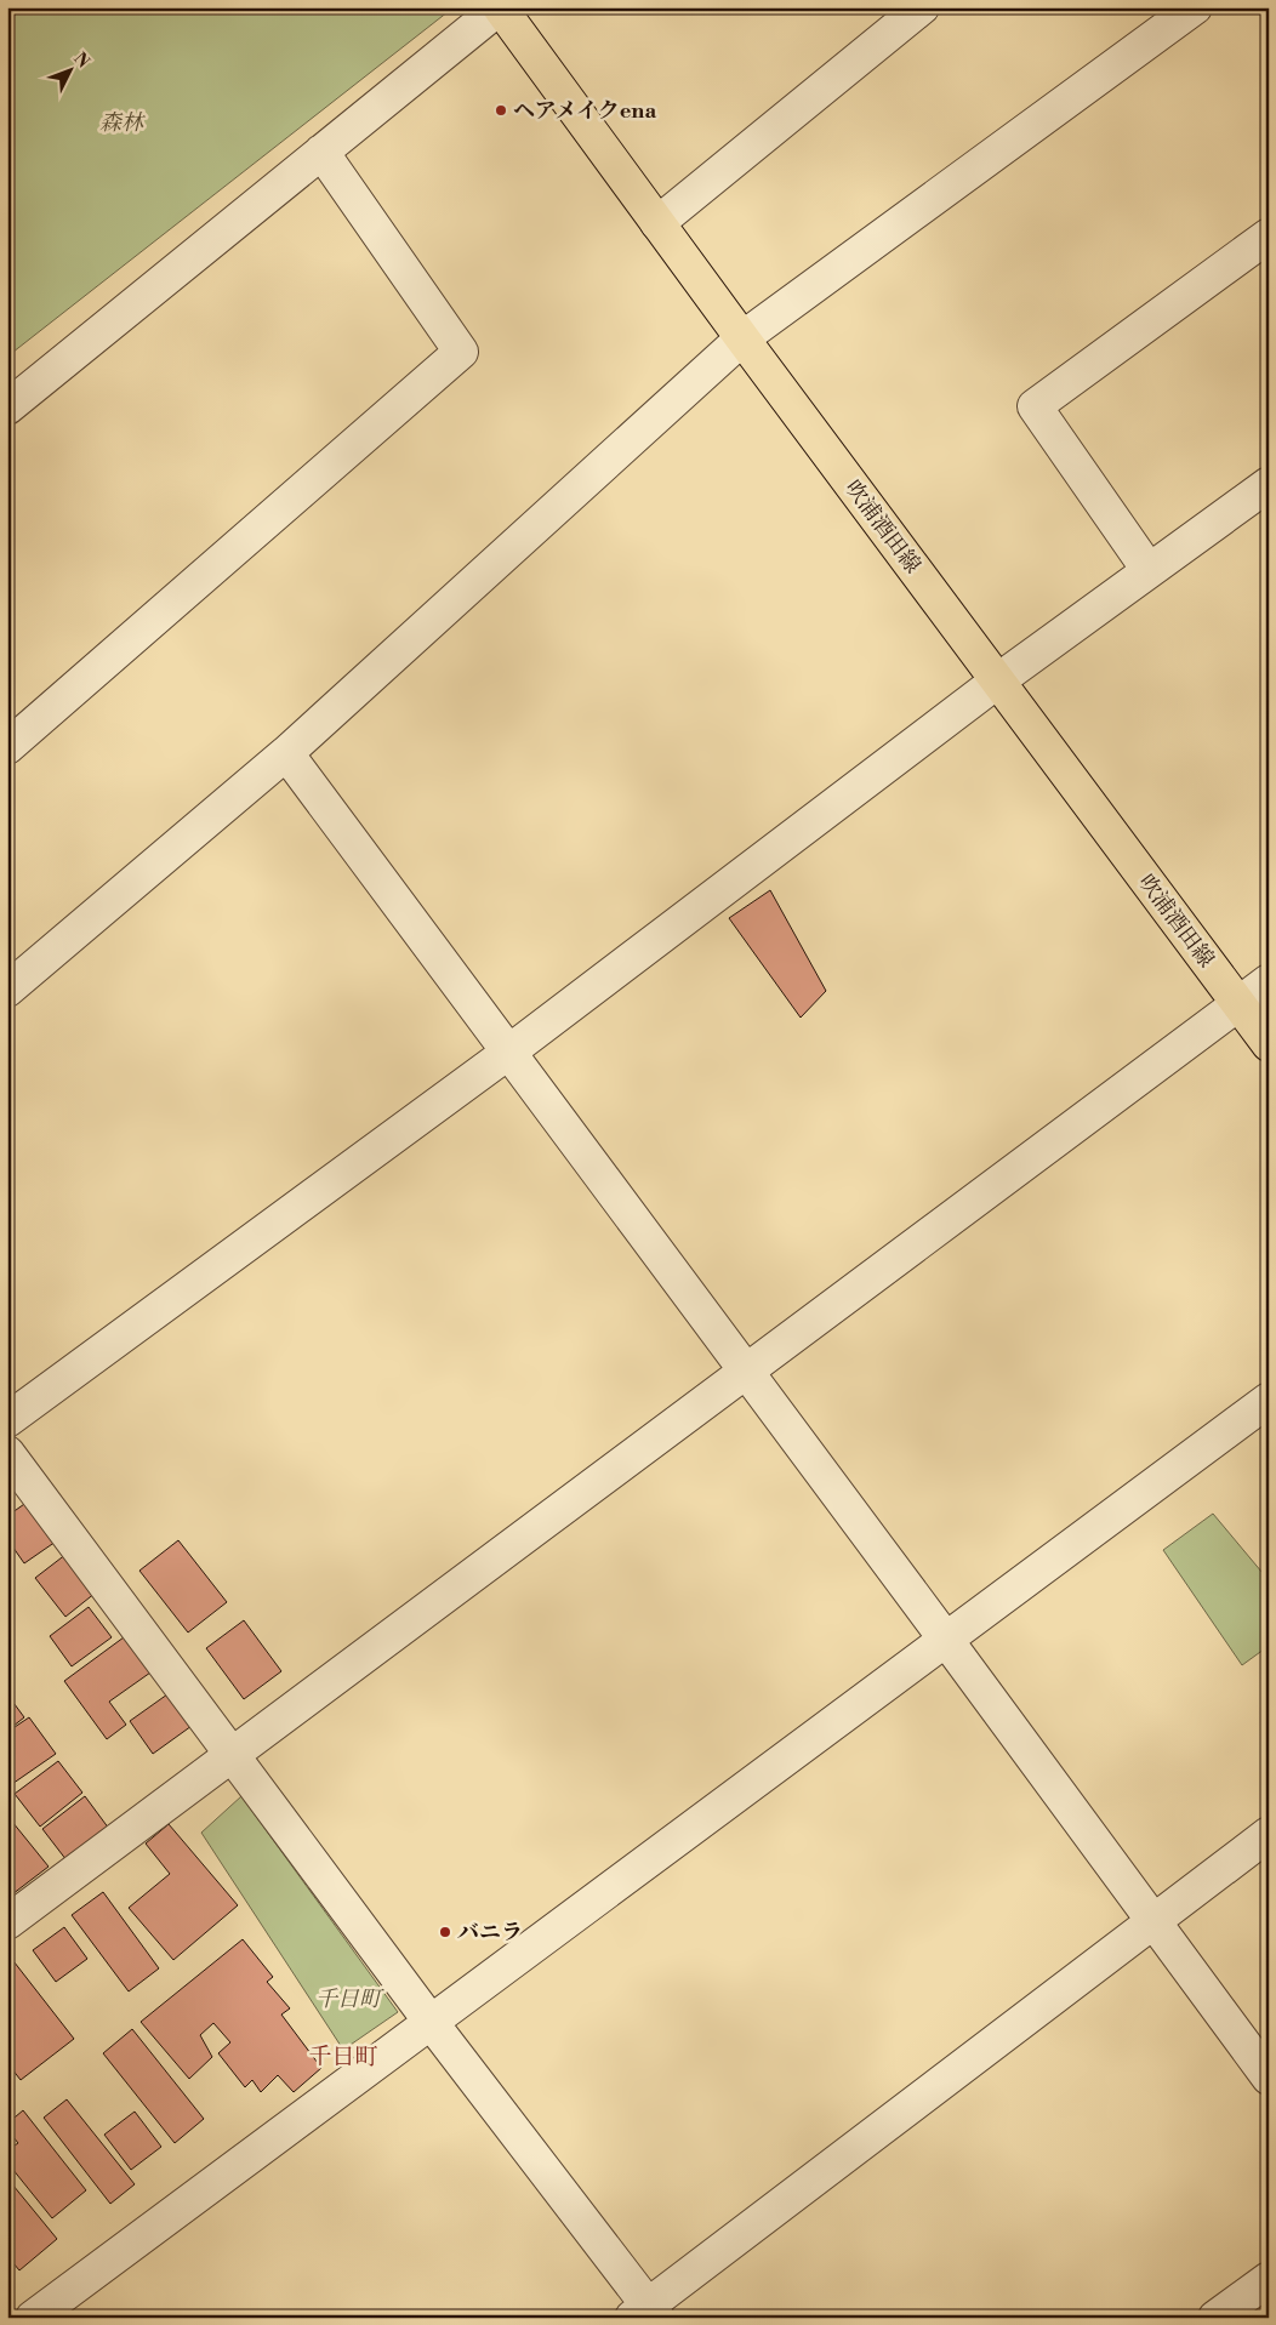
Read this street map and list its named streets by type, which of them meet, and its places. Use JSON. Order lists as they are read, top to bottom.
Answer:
{
  "streets": {
    "main road": ["吹浦酒田線"]
  },
  "districts": ["千日町"],
  "parks": ["森林", "千日町"],
  "places": ["ヘアメイクena", "バニラ"],
  "north": "top right"
}
